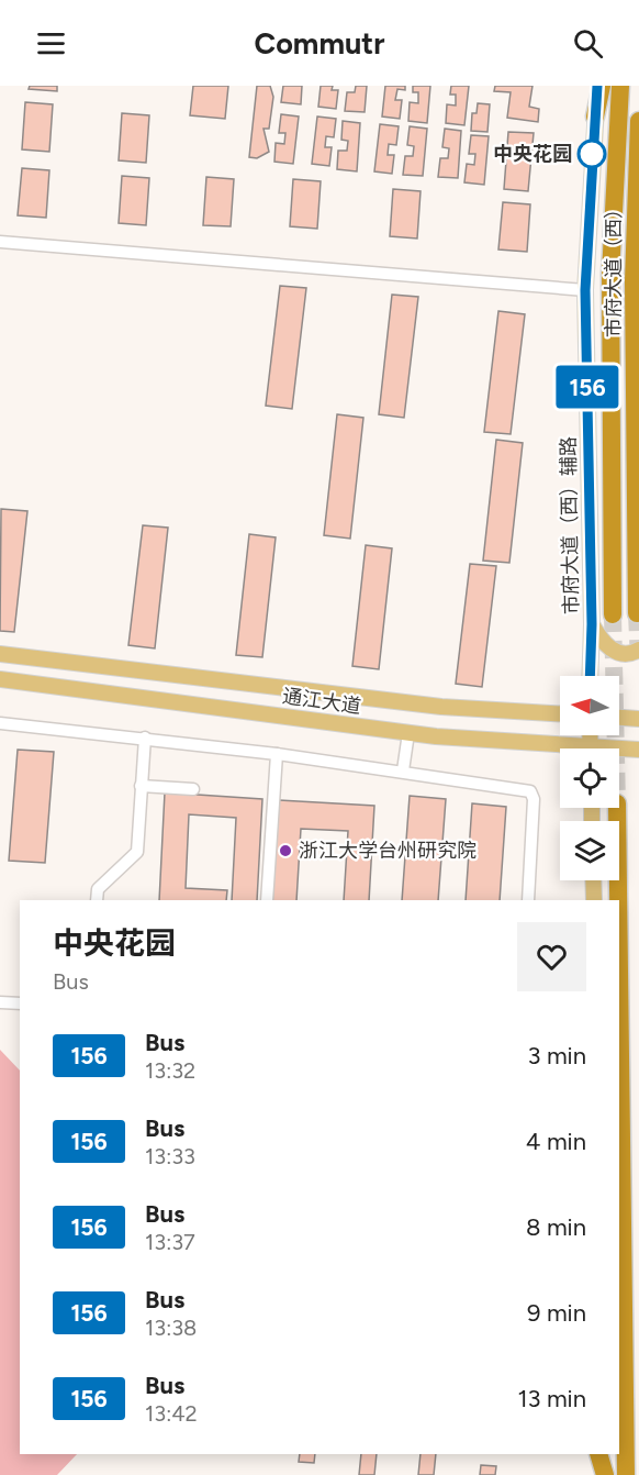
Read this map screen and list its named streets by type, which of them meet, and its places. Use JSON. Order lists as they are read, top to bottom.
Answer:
{
  "streets": {
    "highway": ["市府大道（西）"],
    "main road": ["市府大道（西）辅路", "通江大道"]
  },
  "places": ["中央花园", "浙江大学台州研究院"],
  "lines": ["bus line 156"],
  "north": "left",
  "page": {
    "header": "Commutr",
    "on_map": "156",
    "heading": ["中央花园", "Bus"],
    "list": [
      {
        "mark": "156",
        "name": "Bus",
        "note": "13:32",
        "value": "3 min"
      },
      {
        "mark": "156",
        "name": "Bus",
        "note": "13:33",
        "value": "4 min"
      },
      {
        "mark": "156",
        "name": "Bus",
        "note": "13:37",
        "value": "8 min"
      },
      {
        "mark": "156",
        "name": "Bus",
        "note": "13:38",
        "value": "9 min"
      },
      {
        "mark": "156",
        "name": "Bus",
        "note": "13:42",
        "value": "13 min"
      }
    ]
  }
}
